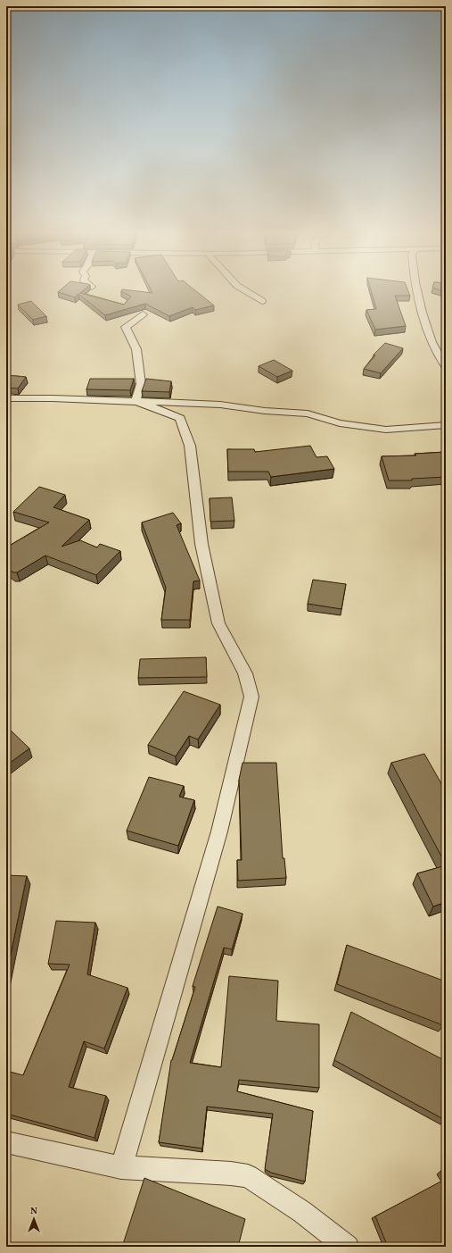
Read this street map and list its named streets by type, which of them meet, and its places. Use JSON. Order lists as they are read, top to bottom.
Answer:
{
  "north": "top"
}
